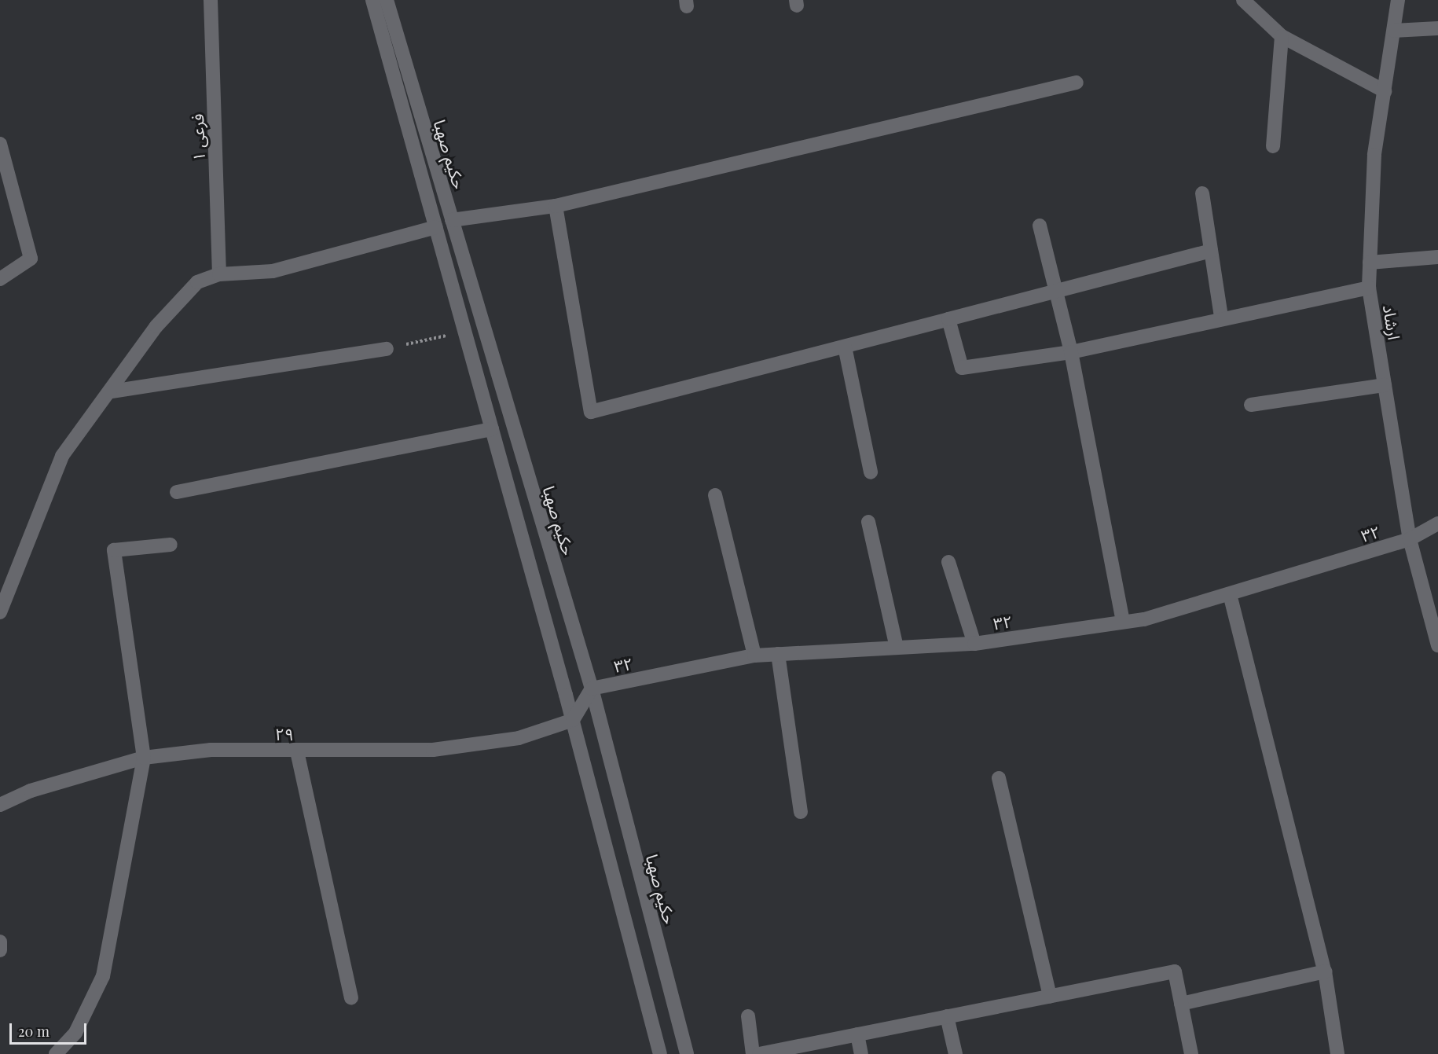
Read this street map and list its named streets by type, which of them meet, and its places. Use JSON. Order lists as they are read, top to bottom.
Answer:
{
  "streets": {
    "street": [
      "فرعی ۱",
      "حکیم صهبا",
      "ارشاد",
      "۳۲",
      "۲۹"
    ]
  },
  "crossings": [
    ["حکیم صهبا", "۳۲"],
    ["حکیم صهبا", "۲۹"],
    ["ارشاد", "۳۲"]
  ],
  "scale_bar": "20 m"
}
